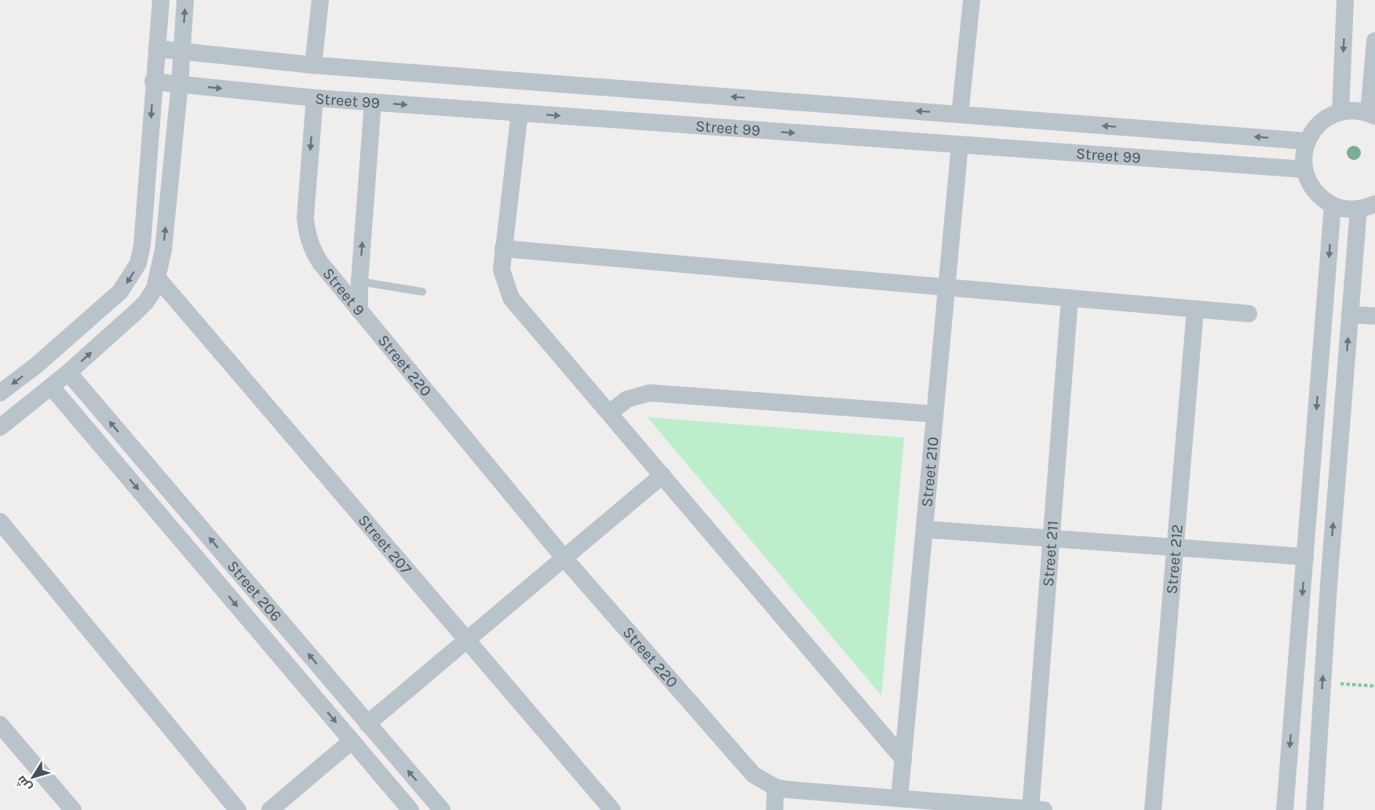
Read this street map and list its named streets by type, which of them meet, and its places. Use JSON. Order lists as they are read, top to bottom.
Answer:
{
  "streets": {
    "street": [
      "Street 99",
      "Street 9",
      "Street 220",
      "Street 210",
      "Street 207",
      "Street 211",
      "Street 212",
      "Street 206"
    ]
  },
  "crossings": [
    ["Street 99", "Street 9"],
    ["Street 99", "Street 210"],
    ["Street 9", "Street 220"],
    ["Street 220", "Street 210"],
    ["Street 220", "Street 211"]
  ],
  "north": "bottom left"
}
